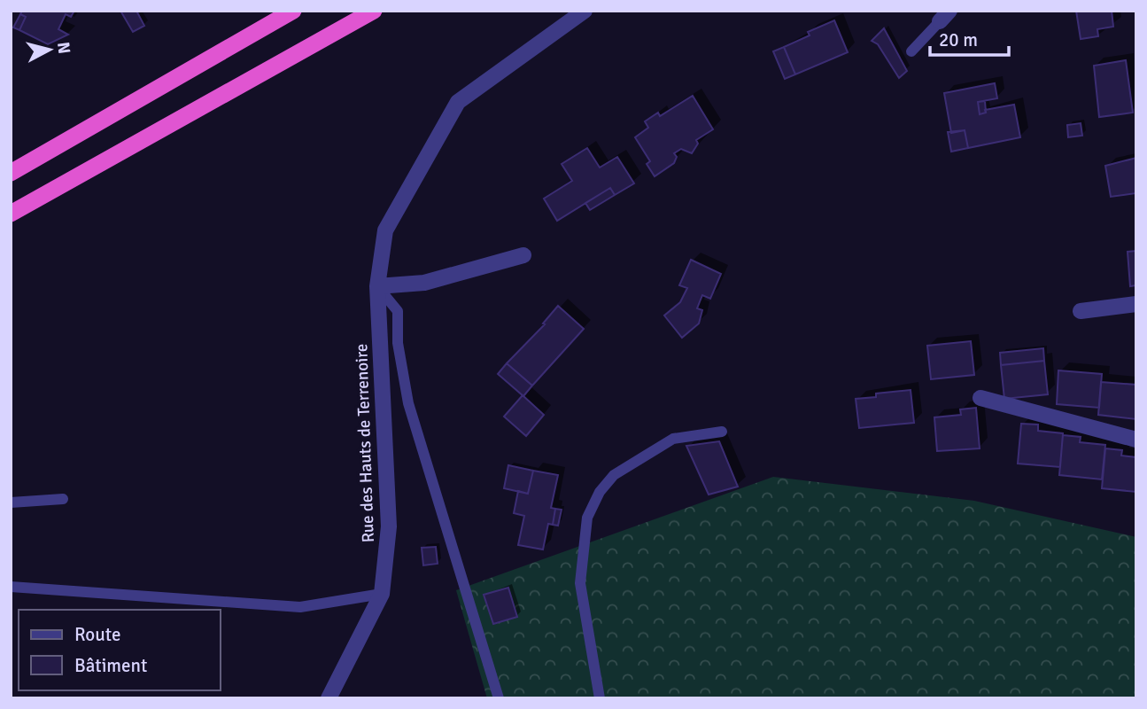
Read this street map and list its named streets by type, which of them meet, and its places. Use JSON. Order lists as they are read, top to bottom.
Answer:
{
  "streets": {
    "street": ["Rue des Hauts de Terrenoire"]
  },
  "legend": ["Route", "Bâtiment"],
  "scale_bar": "20 m",
  "north": "right"
}
